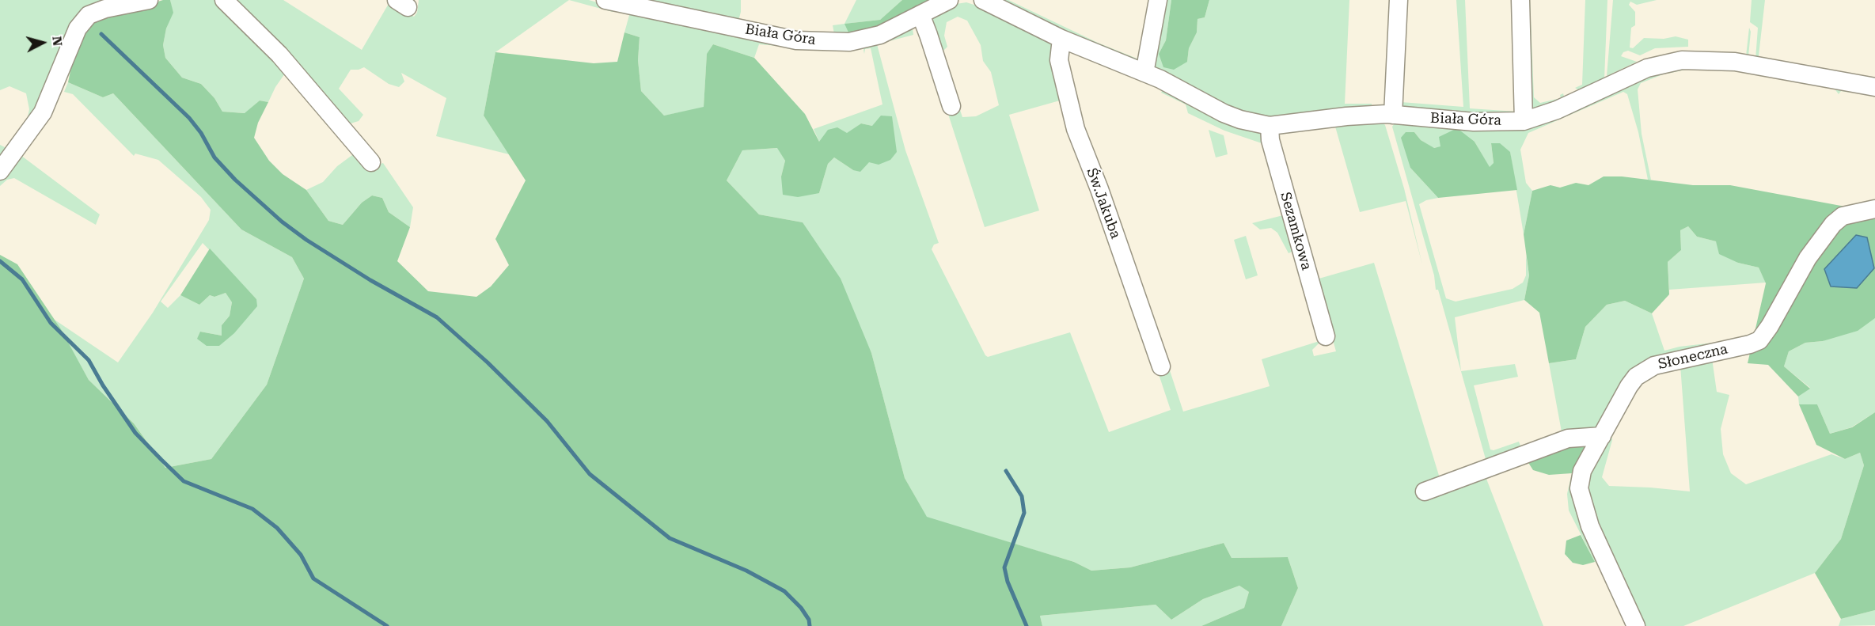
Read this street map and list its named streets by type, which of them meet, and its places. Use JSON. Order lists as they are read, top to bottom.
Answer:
{
  "streets": {
    "street": [
      "Biała Góra",
      "Św.Jakuba",
      "Sezamkowa",
      "Słoneczna"
    ]
  },
  "crossings": [
    ["Biała Góra", "Św.Jakuba"],
    ["Biała Góra", "Sezamkowa"]
  ],
  "north": "right"
}
